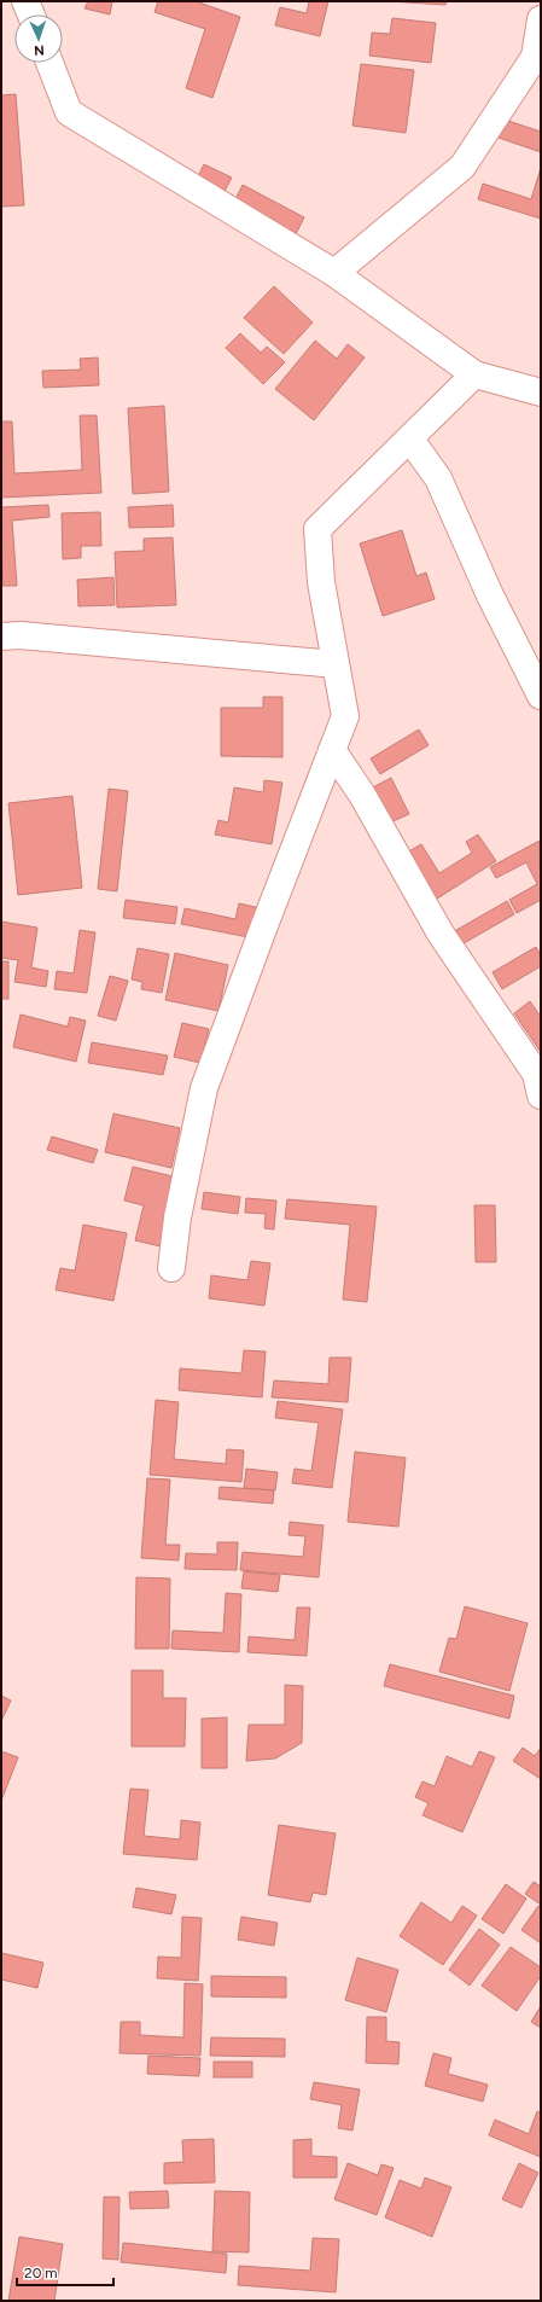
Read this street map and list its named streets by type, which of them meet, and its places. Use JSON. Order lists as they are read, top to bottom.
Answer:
{
  "scale_bar": "20 m",
  "north": "bottom"
}
